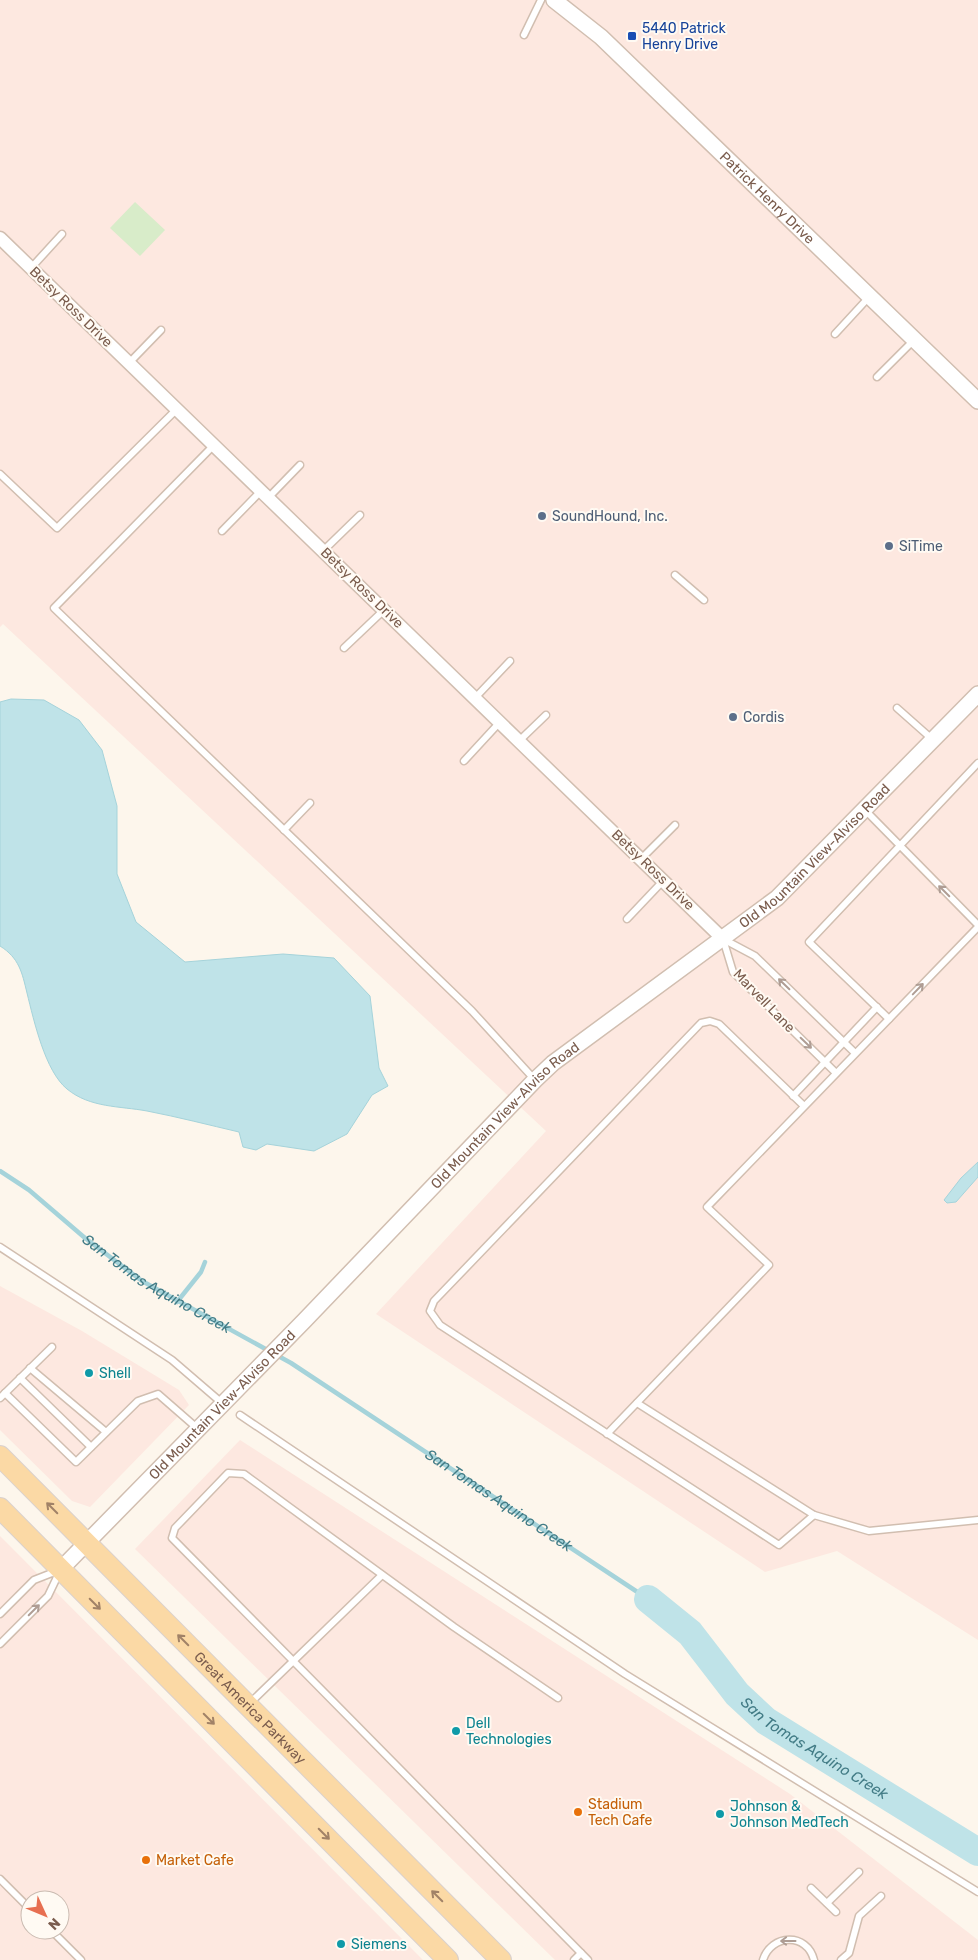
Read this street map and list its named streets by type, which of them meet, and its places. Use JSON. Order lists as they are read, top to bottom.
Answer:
{
  "streets": {
    "main road": ["Great America Parkway"],
    "street": ["Patrick Henry Drive", "Betsy Ross Drive", "Old Mountain View-Alviso Road"],
    "lane": ["Marvell Lane"]
  },
  "crossings": [
    ["Betsy Ross Drive", "Old Mountain View-Alviso Road"],
    ["Betsy Ross Drive", "Marvell Lane"],
    ["Old Mountain View-Alviso Road", "Marvell Lane"],
    ["Old Mountain View-Alviso Road", "Great America Parkway"]
  ],
  "water": ["San Tomas Aquino Creek"],
  "places": {
    "transit": ["5440 Patrick Henry Drive"],
    "other": [
      "SoundHound, Inc.",
      "SiTime",
      "Cordis",
      "Shell",
      "Dell Technologies",
      "Stadium Tech Cafe",
      "Johnson & Johnson MedTech",
      "Market Cafe",
      "Siemens"
    ]
  },
  "north": "bottom right"
}
